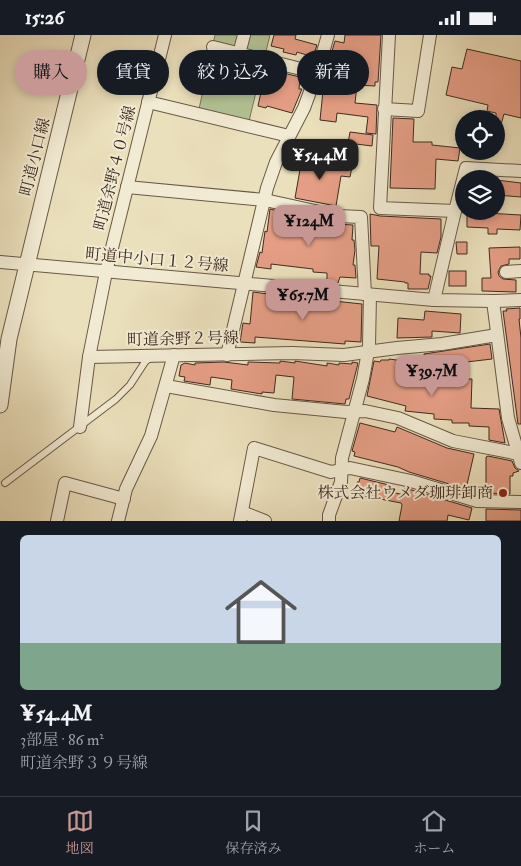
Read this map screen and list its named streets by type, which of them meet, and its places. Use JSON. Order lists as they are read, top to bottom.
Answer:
{
  "streets": {
    "street": [
      "町道小口線",
      "町道余野４０号線",
      "町道中小口１２号線",
      "町道余野２号線"
    ]
  },
  "crossings": [
    ["町道小口線", "町道中小口１２号線"],
    ["町道余野４０号線", "町道中小口１２号線"],
    ["町道余野４０号線", "町道余野２号線"]
  ],
  "places": ["株式会社ウメダ珈琲卸商"],
  "page": {
    "status": "15:26",
    "chip": [
      "購入",
      "賃貸",
      "絞り込み",
      "新着"
    ],
    "price": [
      "¥54.4M",
      "¥124M",
      "¥65.7M",
      "¥39.7M"
    ],
    "list": [
      {
        "name": "¥54.4M",
        "note": "3部屋 · 86 m² · 町道余野３９号線"
      }
    ],
    "tabs": ["地図", "保存済み", "ホーム"]
  }
}
